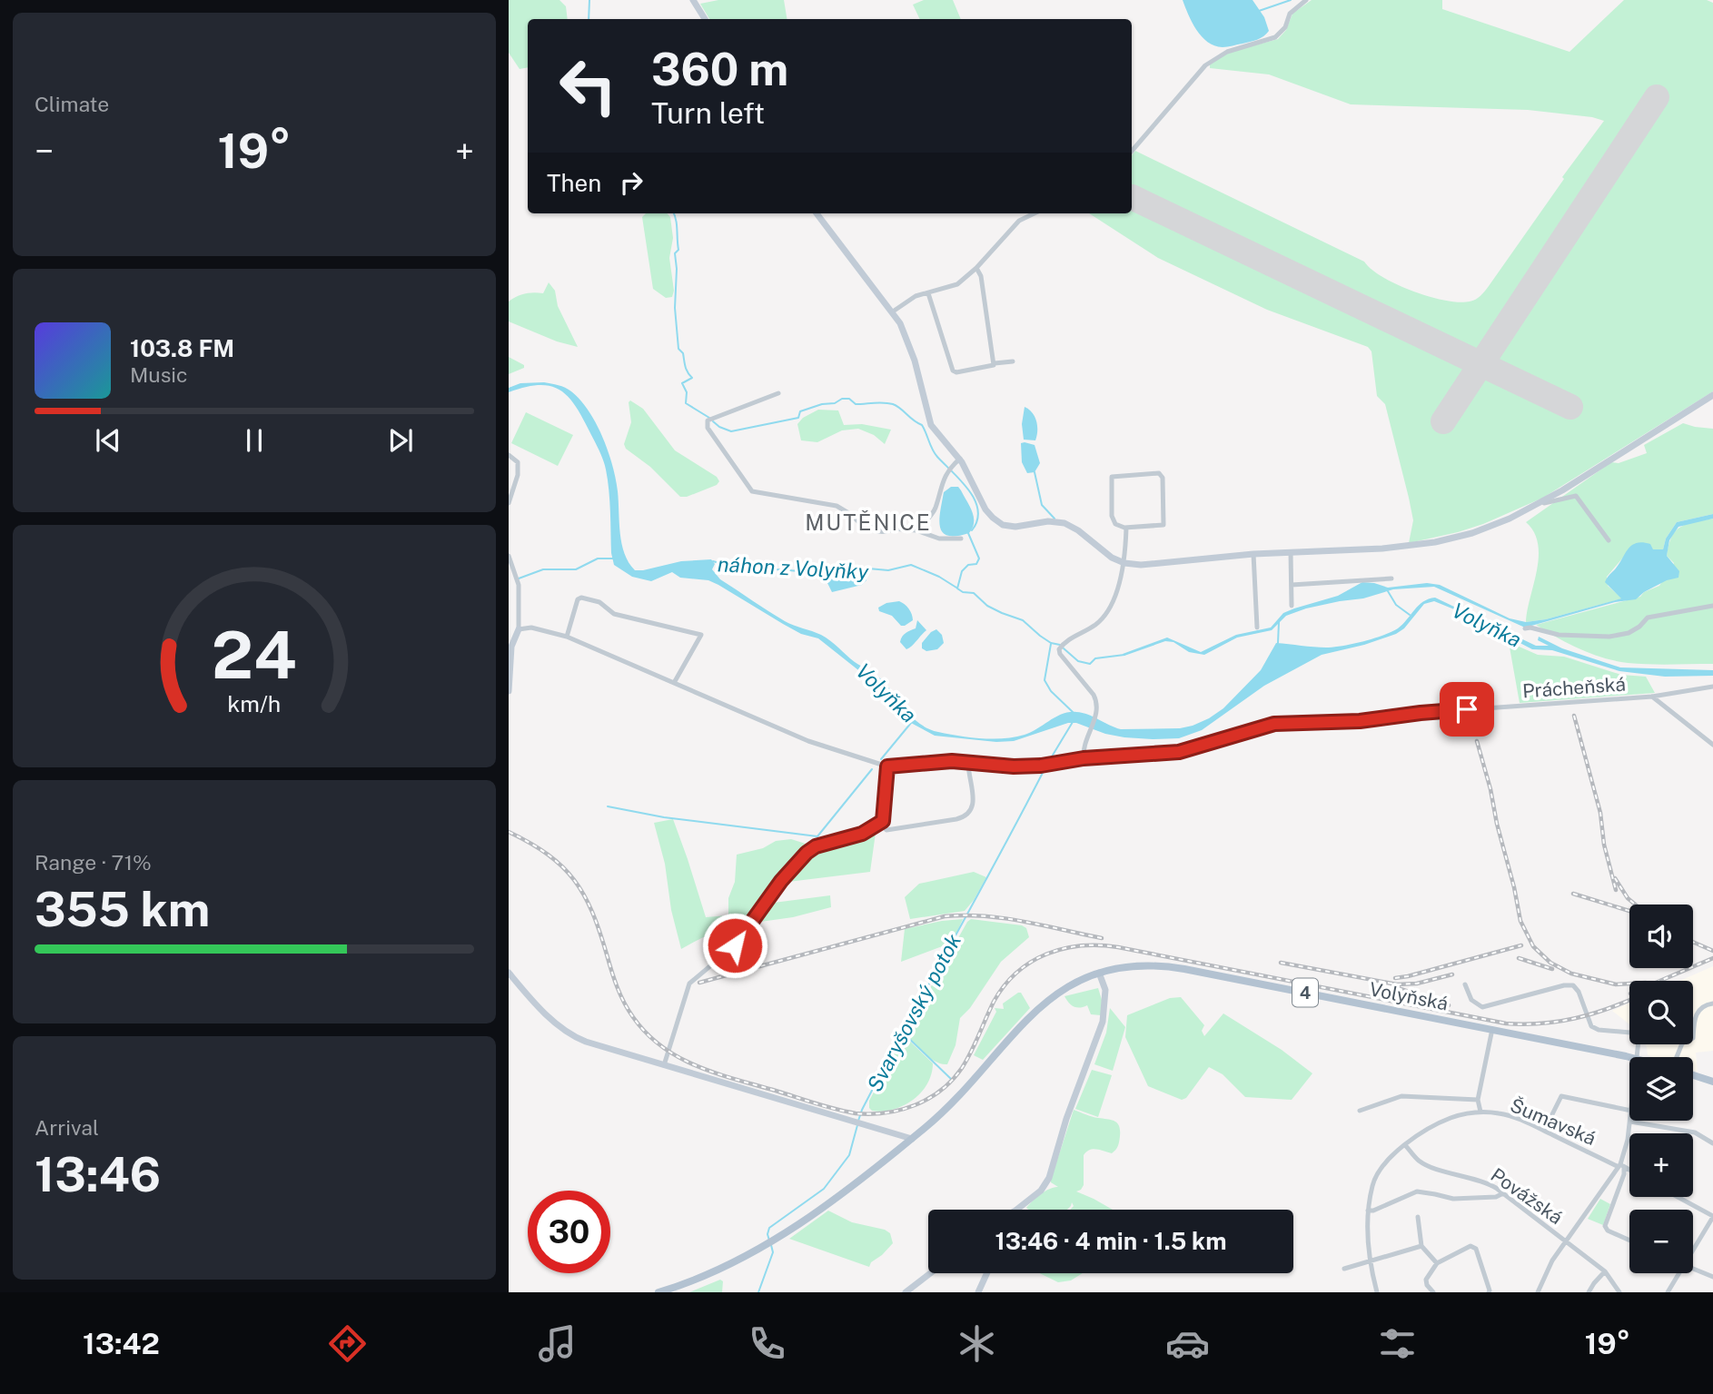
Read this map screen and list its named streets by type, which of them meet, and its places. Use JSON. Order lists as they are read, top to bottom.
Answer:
{
  "streets": {
    "main road": ["4", "Volyňská"],
    "street": ["Prácheňská", "Šumavská", "Povážská"]
  },
  "crossings": [
    ["4", "Volyňská"],
    ["Šumavská", "Povážská"]
  ],
  "districts": ["MUTĚNICE"],
  "water": ["náhon z Volyňky", "Volyňka", "Svaryšovský potok"],
  "page": {
    "tile": [
      "Climate",
      ["Range · 71%", "355 km"],
      ["Arrival", "13:46"]
    ],
    "turn": ["360 m", "Turn left"],
    "heat": ["−", "19°", "+"],
    "then": "Then",
    "song": ["103.8 FM", "Music"],
    "map_buttons": ["+", "−"],
    "limit": "30",
    "trip": "13:46 · 4 min · 1.5 km",
    "tabs": ["13:42", "19°"],
    "gauge": ["24", "km/h"]
  }
}
